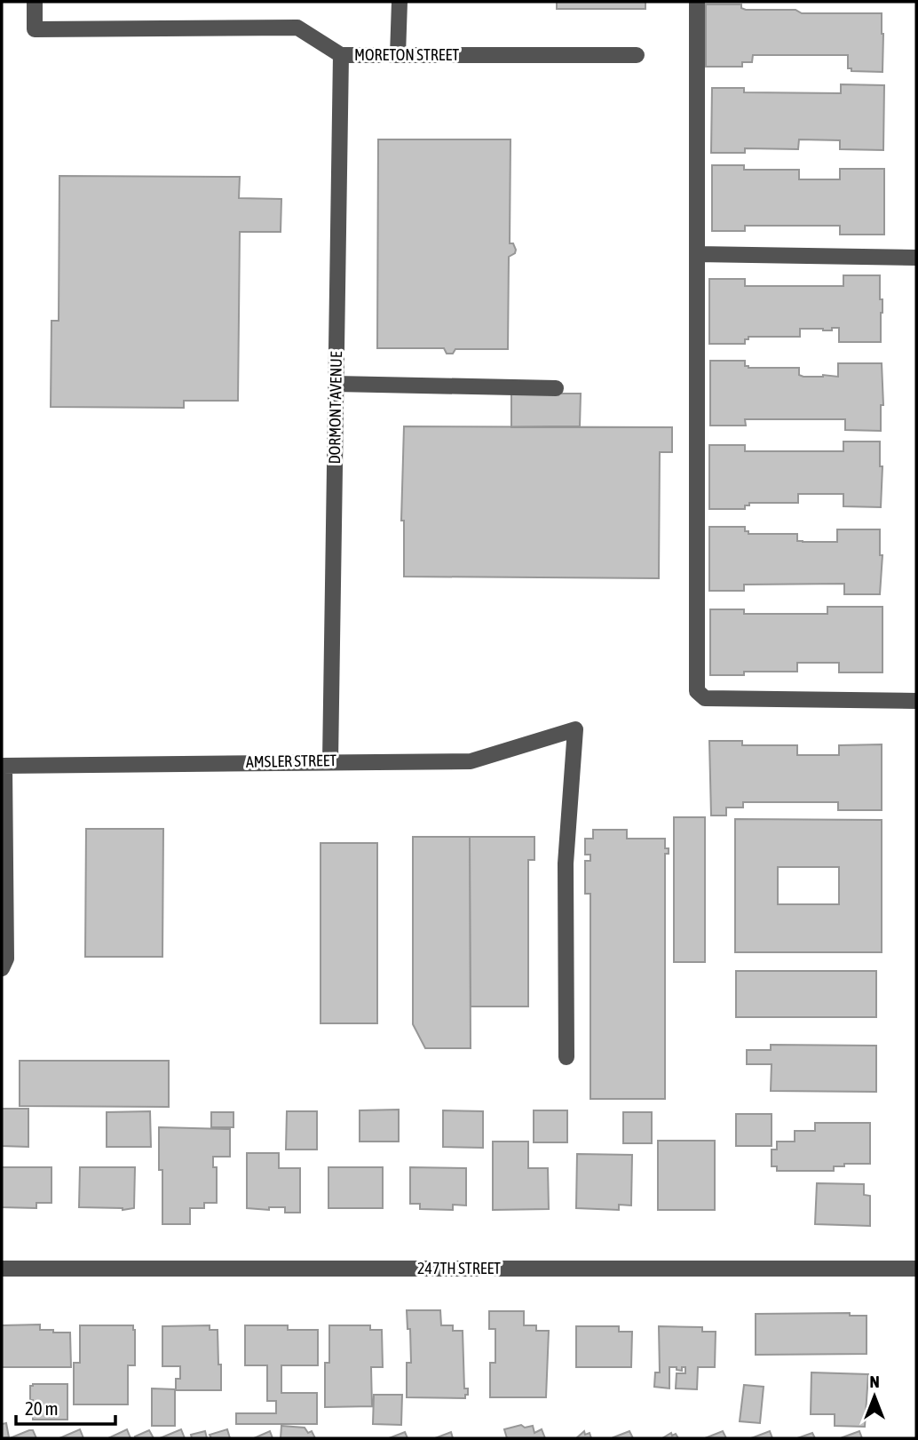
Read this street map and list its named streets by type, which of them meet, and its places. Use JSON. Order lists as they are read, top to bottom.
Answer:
{
  "streets": {
    "street": [
      "MORETON STREET",
      "DORMONT AVENUE",
      "AMSLER STREET",
      "247TH STREET"
    ]
  },
  "crossings": [
    ["MORETON STREET", "DORMONT AVENUE"],
    ["DORMONT AVENUE", "AMSLER STREET"]
  ],
  "scale_bar": "20 m",
  "north": "top"
}
